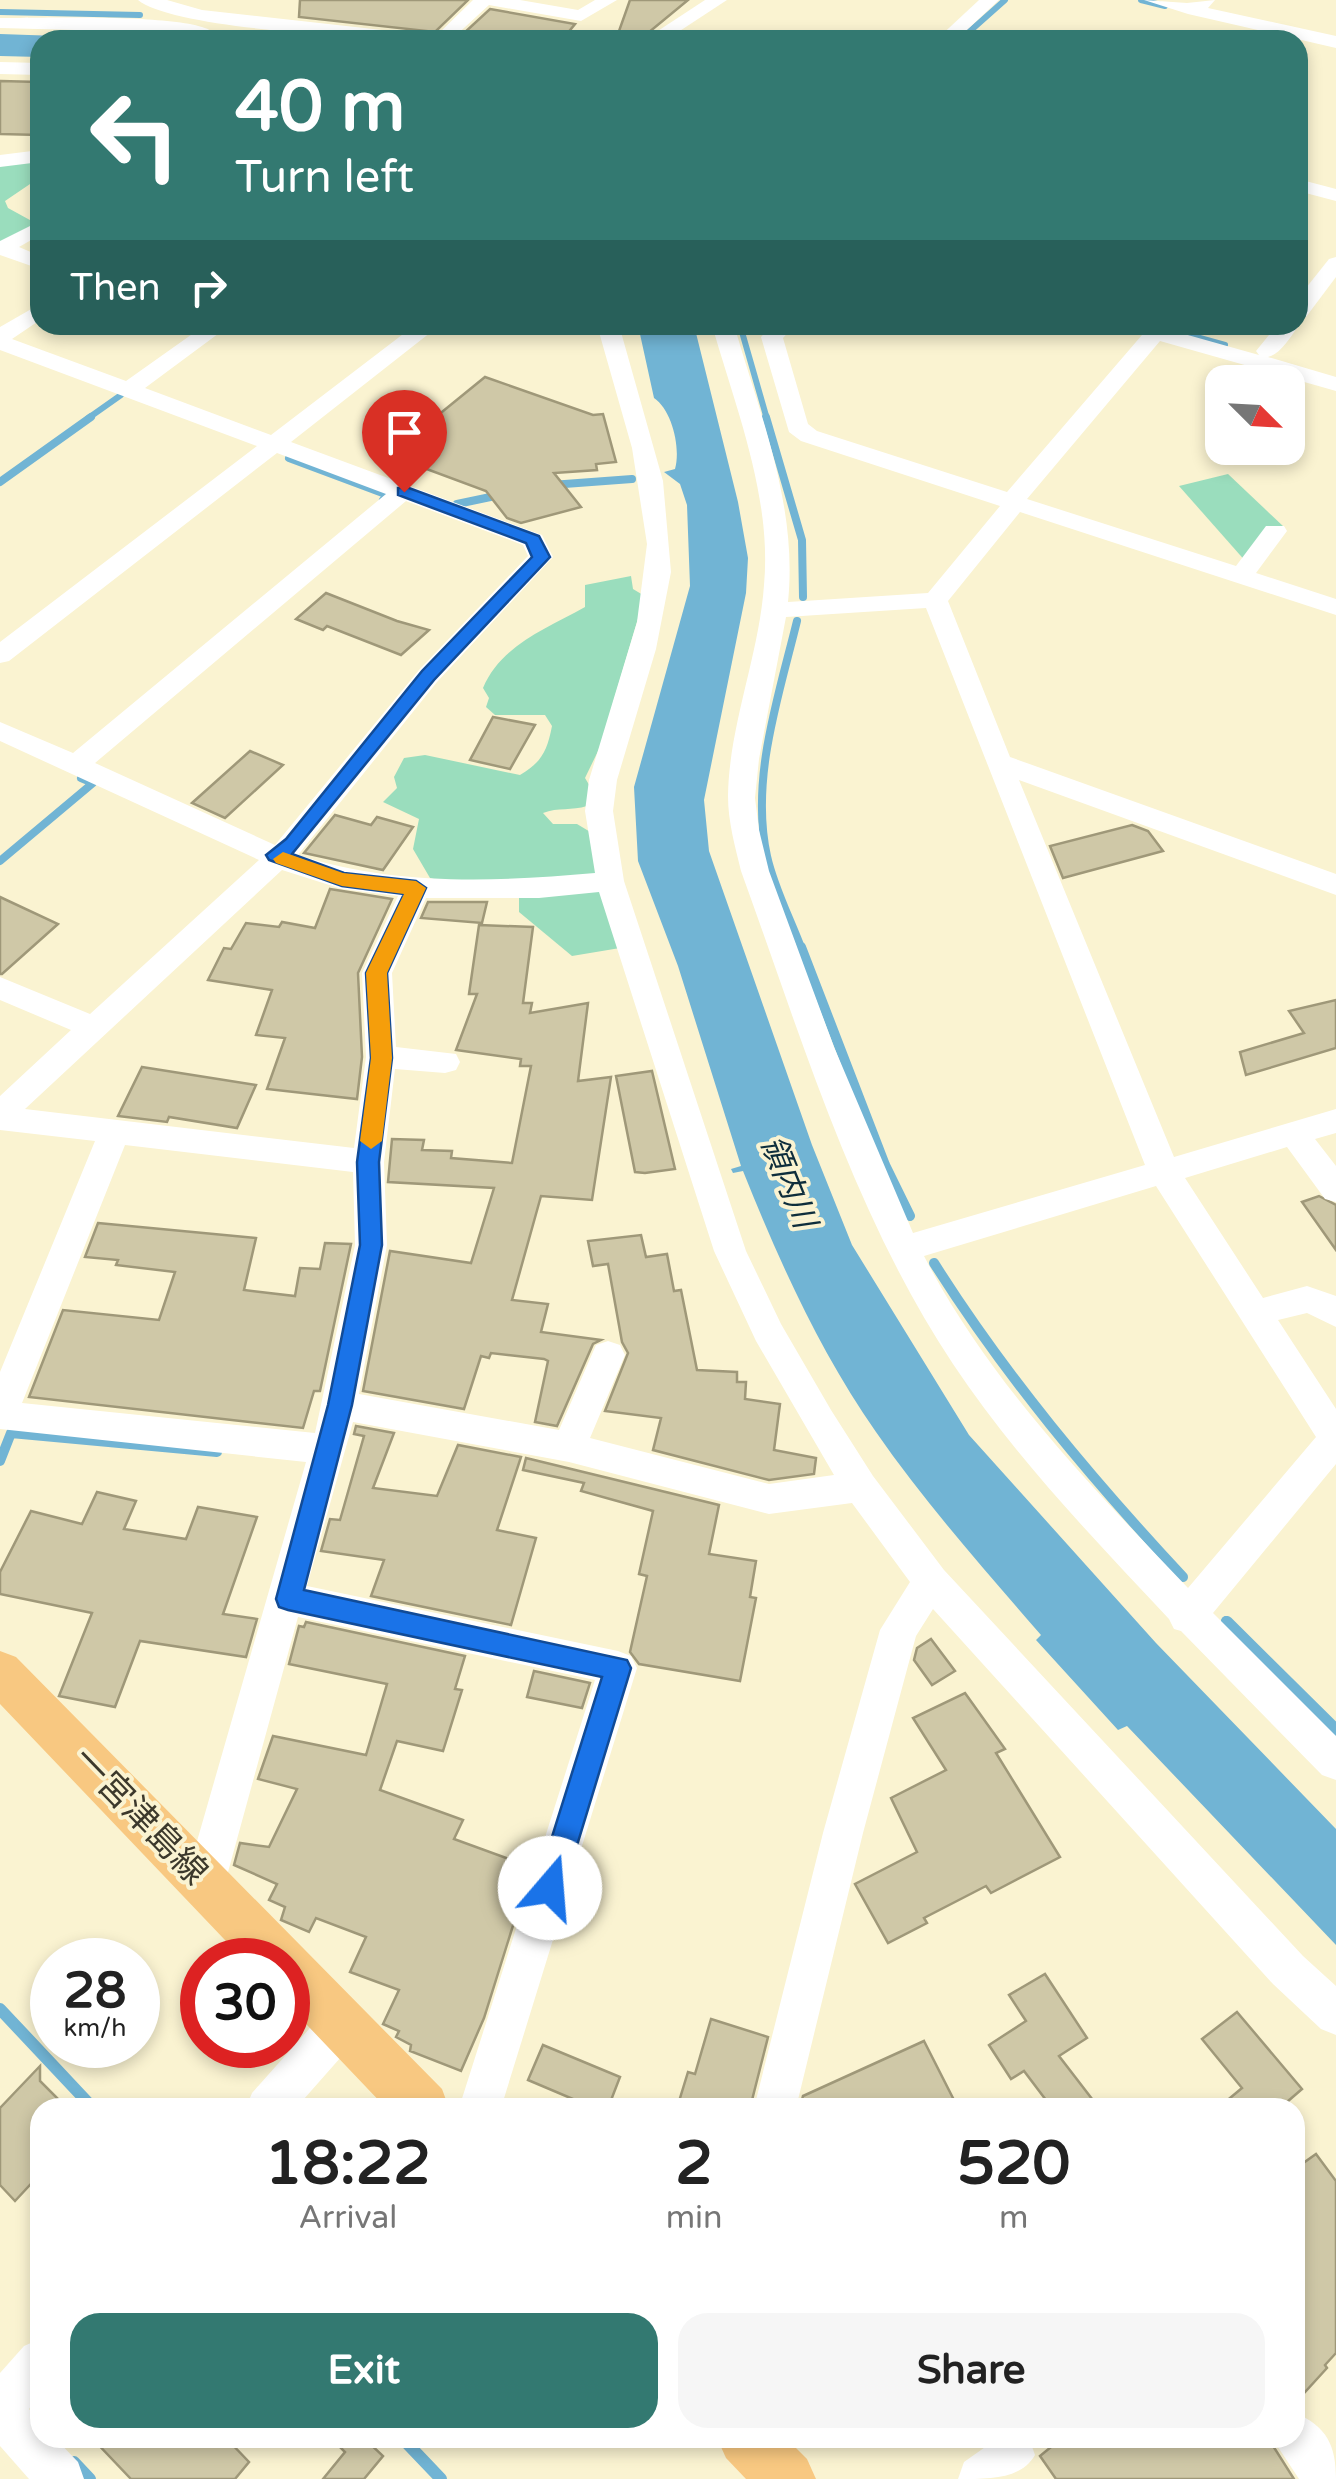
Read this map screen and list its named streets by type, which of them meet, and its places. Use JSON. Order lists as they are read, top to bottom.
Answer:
{
  "streets": {
    "main road": ["一宮津島線"]
  },
  "water": ["領内川"],
  "north": "bottom right",
  "page": {
    "turn": ["40 m", "Turn left"],
    "then": "Then",
    "speed": "28 km/h",
    "limit": "30",
    "eta": [
      "18:22",
      "Arrival",
      "2",
      "min",
      "520",
      "m"
    ],
    "buttons": ["Exit", "Share"]
  }
}
